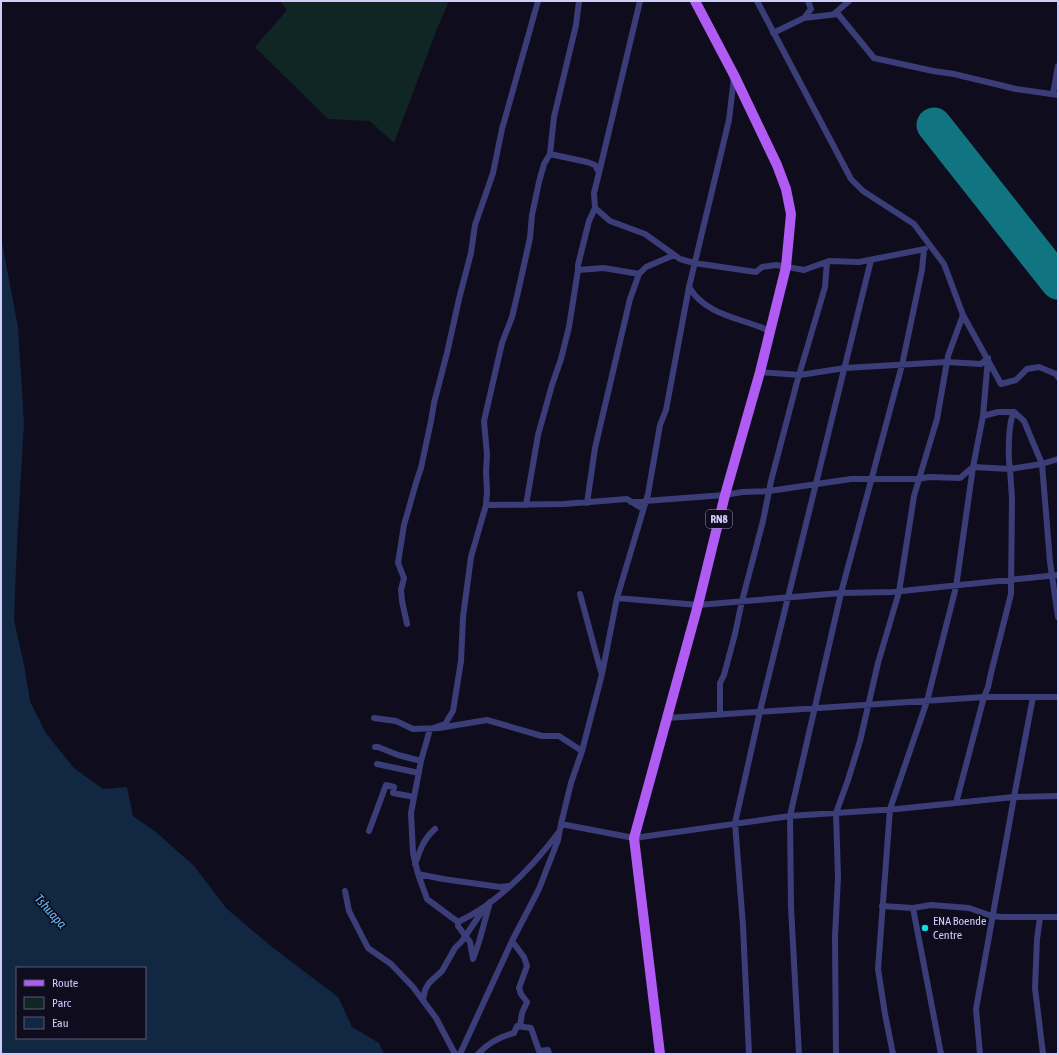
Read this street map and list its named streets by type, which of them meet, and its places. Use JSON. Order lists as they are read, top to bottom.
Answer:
{
  "streets": {
    "main road": ["RN8"]
  },
  "water": ["Tshuapa"],
  "places": ["ENA Boende Centre"],
  "legend": ["Route", "Parc", "Eau"]
}
